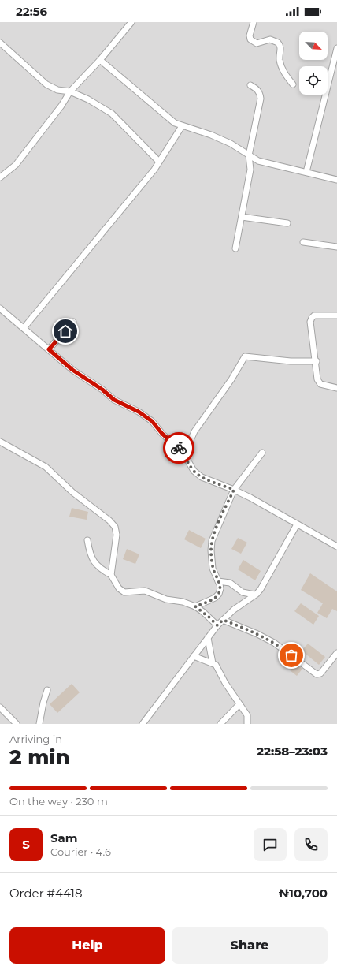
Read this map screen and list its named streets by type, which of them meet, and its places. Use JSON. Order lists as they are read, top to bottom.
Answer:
{
  "north": "bottom right",
  "page": {
    "status": "22:56",
    "heading": ["2 min", "Arriving in", "22:58–23:03"],
    "panel": [
      "Sam",
      "Courier · 4.6",
      "Order #4418",
      "₦10,700"
    ],
    "bar": "On the way · 230 m",
    "round": "S",
    "buttons": ["Help", "Share"]
  }
}
